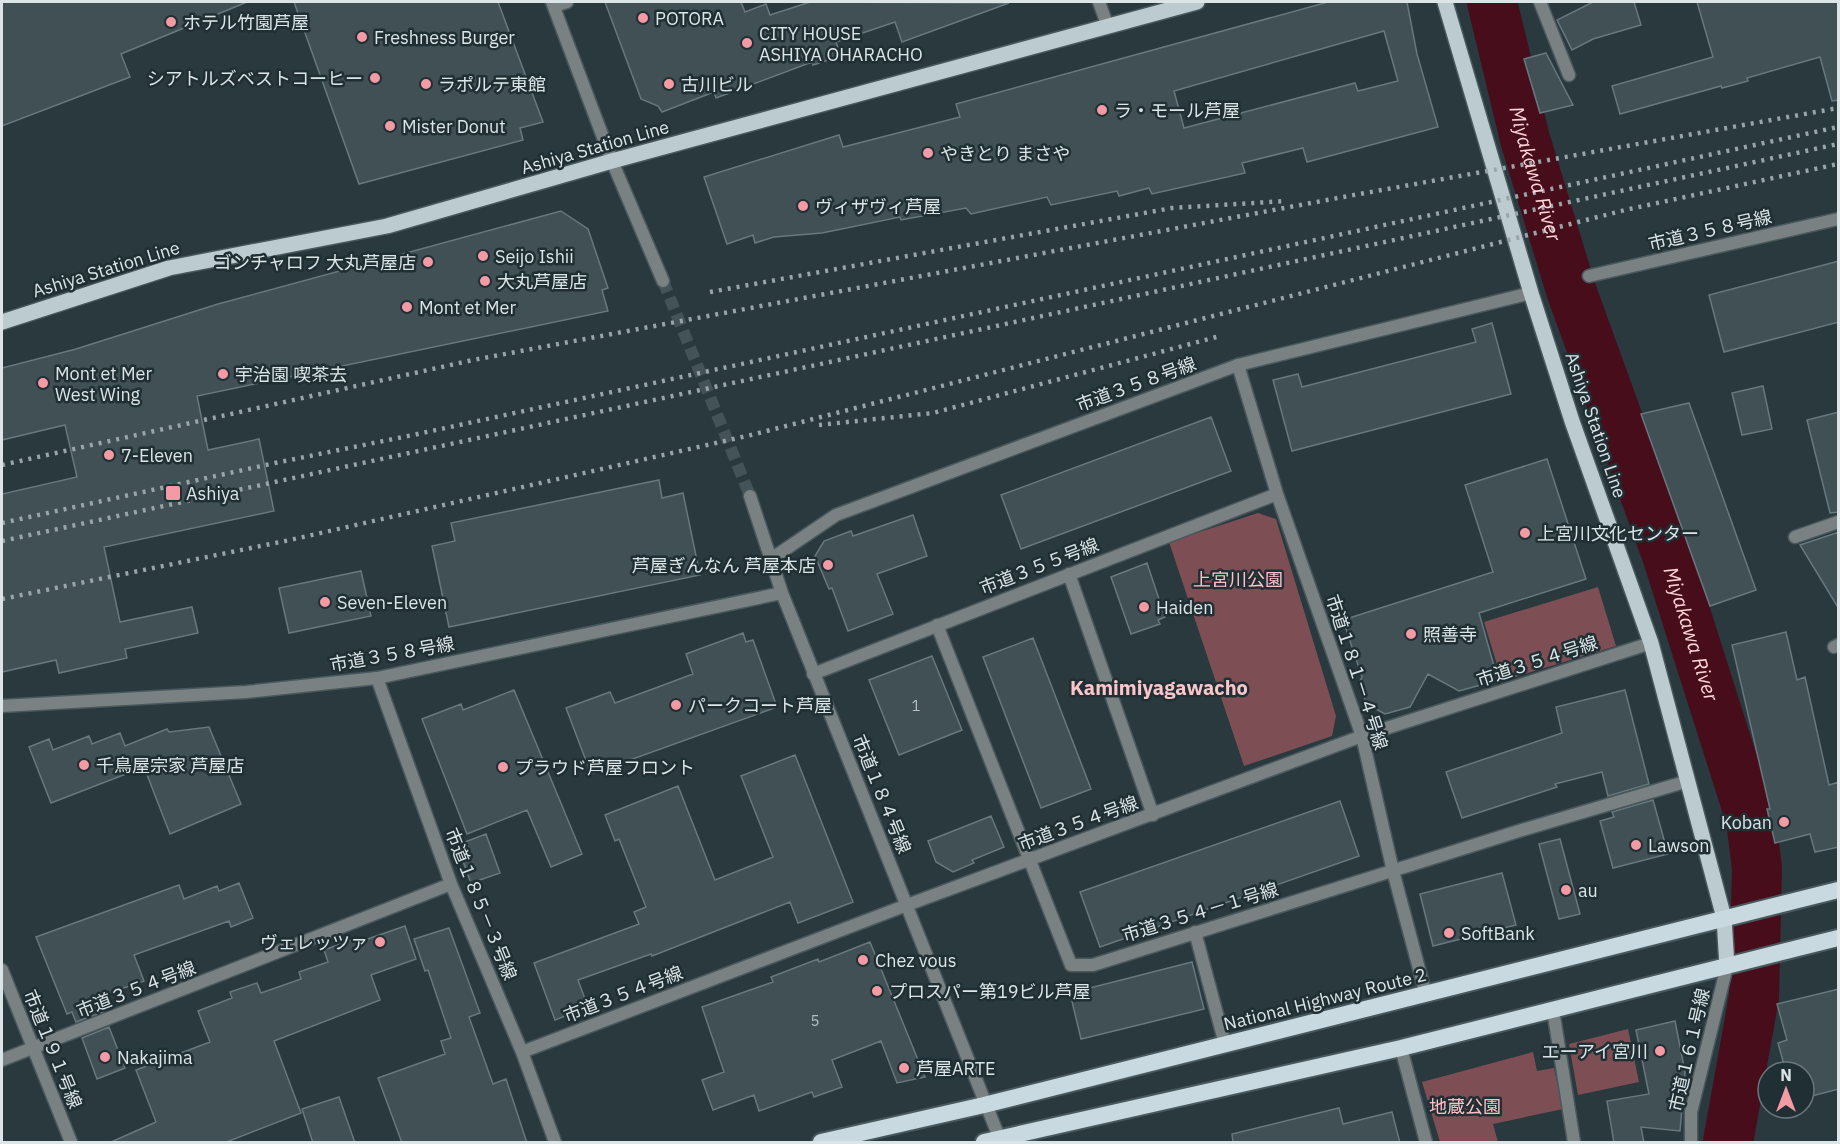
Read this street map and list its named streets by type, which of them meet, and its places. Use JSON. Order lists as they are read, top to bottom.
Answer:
{
  "streets": {
    "highway": ["National Highway Route 2"],
    "main road": ["Ashiya Station Line"],
    "street": [
      "市道３５８号線",
      "市道３５５号線",
      "市道３５４号線",
      "市道１８１－４号線",
      "市道１８４号線",
      "市道１８５－３号線",
      "市道３５４－１号線",
      "市道１９１号線",
      "市道１６１号線"
    ]
  },
  "crossings": [
    ["Ashiya Station Line", "市道３５８号線"],
    ["Ashiya Station Line", "市道３５４号線"],
    ["Ashiya Station Line", "市道３５４－１号線"],
    ["Ashiya Station Line", "National Highway Route 2"],
    ["Ashiya Station Line", "市道１６１号線"],
    ["市道３５８号線", "市道１８１－４号線"],
    ["市道３５８号線", "市道１８４号線"],
    ["市道３５８号線", "市道１８５－３号線"],
    ["市道３５５号線", "市道１８１－４号線"],
    ["市道３５５号線", "市道１８４号線"],
    ["市道３５５号線", "市道３５４－１号線"],
    ["市道３５４号線", "市道１８１－４号線"],
    ["市道３５４号線", "市道１８４号線"],
    ["市道３５４号線", "市道１８５－３号線"],
    ["市道３５４号線", "市道３５４－１号線"],
    ["市道３５４号線", "市道１９１号線"],
    ["市道１８１－４号線", "市道３５４－１号線"],
    ["市道１８１－４号線", "National Highway Route 2"],
    ["市道１８４号線", "National Highway Route 2"]
  ],
  "districts": ["Kamimiyagawacho"],
  "water": ["Miyakawa River"],
  "parks": ["上宮川公園", "地蔵公園"],
  "places": {
    "other": [
      "POTORA",
      "ホテル竹園芦屋",
      "Freshness Burger",
      "CITY HOUSE ASHIYA OHARACHO",
      "シアトルズベストコーヒー",
      "ラポルテ東館",
      "古川ビル",
      "ラ・モール芦屋",
      "Mister Donut",
      "やきとり まさや",
      "ヴィザヴィ芦屋",
      "Seijo Ishii",
      "ゴンチャロフ 大丸芦屋店",
      "大丸芦屋店",
      "Mont et Mer",
      "宇治園 喫茶去",
      "Mont et Mer West Wing",
      "7-Eleven",
      "上宮川文化センター",
      "芦屋ぎんなん 芦屋本店",
      "Seven-Eleven",
      "Haiden",
      "照善寺",
      "パークコート芦屋",
      "千鳥屋宗家 芦屋店",
      "プラウド芦屋フロント",
      "Koban",
      "Lawson",
      "au",
      "SoftBank",
      "ヴェレッツァ",
      "Chez vous",
      "プロスパー第19ビル芦屋",
      "エーアイ宮川",
      "Nakajima",
      "芦屋ARTE"
    ],
    "transit": ["Ashiya"]
  },
  "house_numbers": ["1", "5"],
  "north": "top"
}
